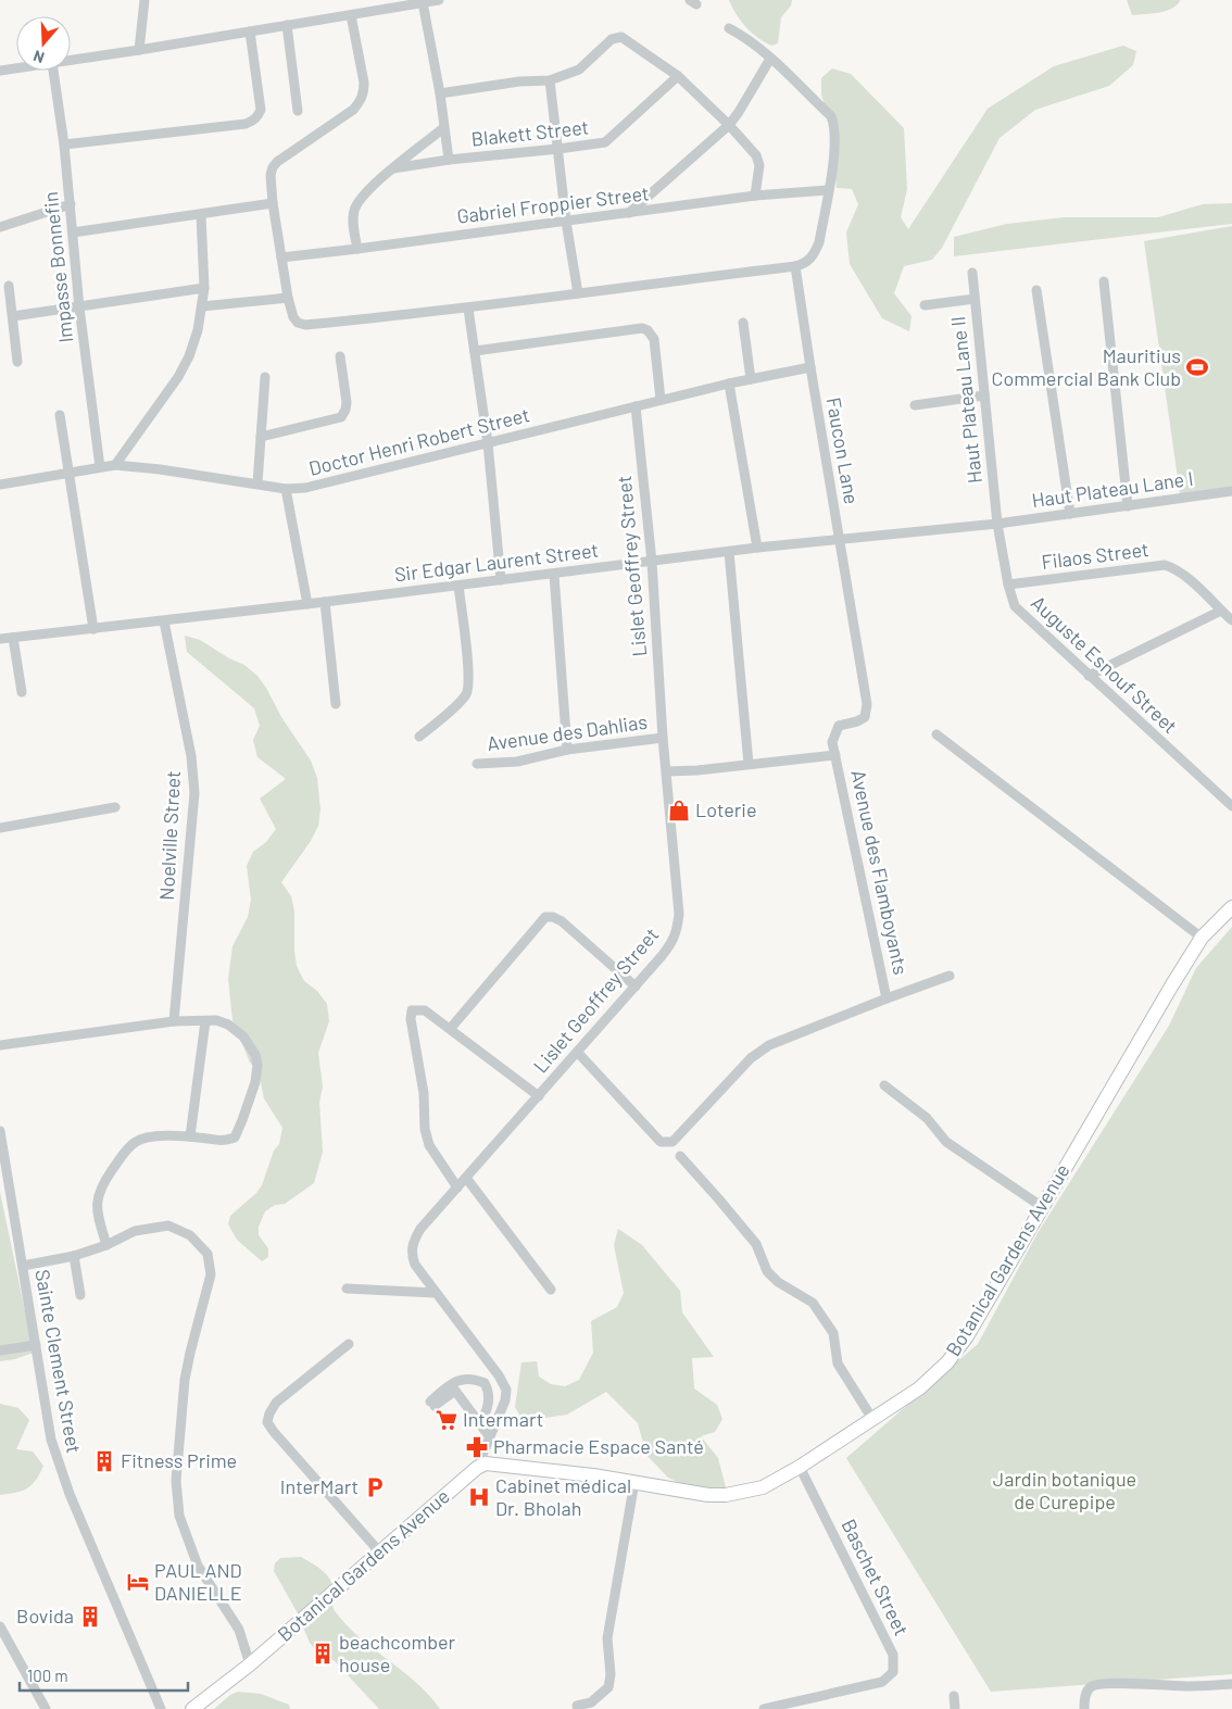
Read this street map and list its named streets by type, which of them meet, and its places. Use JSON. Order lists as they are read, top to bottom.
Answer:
{
  "streets": {
    "street": [
      "Blakett Street",
      "Gabriel Froppier Street",
      "Impasse Bonnefin",
      "Haut Plateau Lane II",
      "Doctor Henri Robert Street",
      "Faucon Lane",
      "Haut Plateau Lane I",
      "Filaos Street",
      "Sir Edgar Laurent Street",
      "Lislet Geoffrey Street",
      "Auguste Esnouf Street",
      "Avenue des Dahlias",
      "Noelville Street",
      "Avenue des Flamboyants",
      "Botanical Gardens Avenue",
      "Sainte Clement Street",
      "Baschet Street"
    ]
  },
  "crossings": [
    ["Impasse Bonnefin", "Doctor Henri Robert Street"],
    ["Haut Plateau Lane II", "Haut Plateau Lane I"],
    ["Haut Plateau Lane II", "Sir Edgar Laurent Street"],
    ["Haut Plateau Lane II", "Auguste Esnouf Street"],
    ["Doctor Henri Robert Street", "Faucon Lane"],
    ["Doctor Henri Robert Street", "Lislet Geoffrey Street"],
    ["Faucon Lane", "Sir Edgar Laurent Street"],
    ["Faucon Lane", "Avenue des Flamboyants"],
    ["Haut Plateau Lane I", "Sir Edgar Laurent Street"],
    ["Haut Plateau Lane I", "Auguste Esnouf Street"],
    ["Filaos Street", "Auguste Esnouf Street"],
    ["Sir Edgar Laurent Street", "Lislet Geoffrey Street"],
    ["Sir Edgar Laurent Street", "Auguste Esnouf Street"],
    ["Sir Edgar Laurent Street", "Noelville Street"],
    ["Sir Edgar Laurent Street", "Avenue des Flamboyants"],
    ["Lislet Geoffrey Street", "Avenue des Dahlias"],
    ["Lislet Geoffrey Street", "Avenue des Flamboyants"],
    ["Lislet Geoffrey Street", "Botanical Gardens Avenue"],
    ["Botanical Gardens Avenue", "Baschet Street"]
  ],
  "parks": ["Jardin botanique de Curepipe"],
  "places": {
    "sports": ["Mauritius Commercial Bank Club"],
    "shop": ["Loterie"],
    "supermarket": ["Intermart"],
    "pharmacy": ["Pharmacie Espace Santé"],
    "building": ["Fitness Prime", "Bovida", "beachcomber house"],
    "parking": ["InterMart"],
    "hospital": ["Cabinet médical Dr. Bholah"],
    "hotel": ["PAUL AND DANIELLE"]
  },
  "scale_bar": "100 m",
  "north": "bottom"
}
